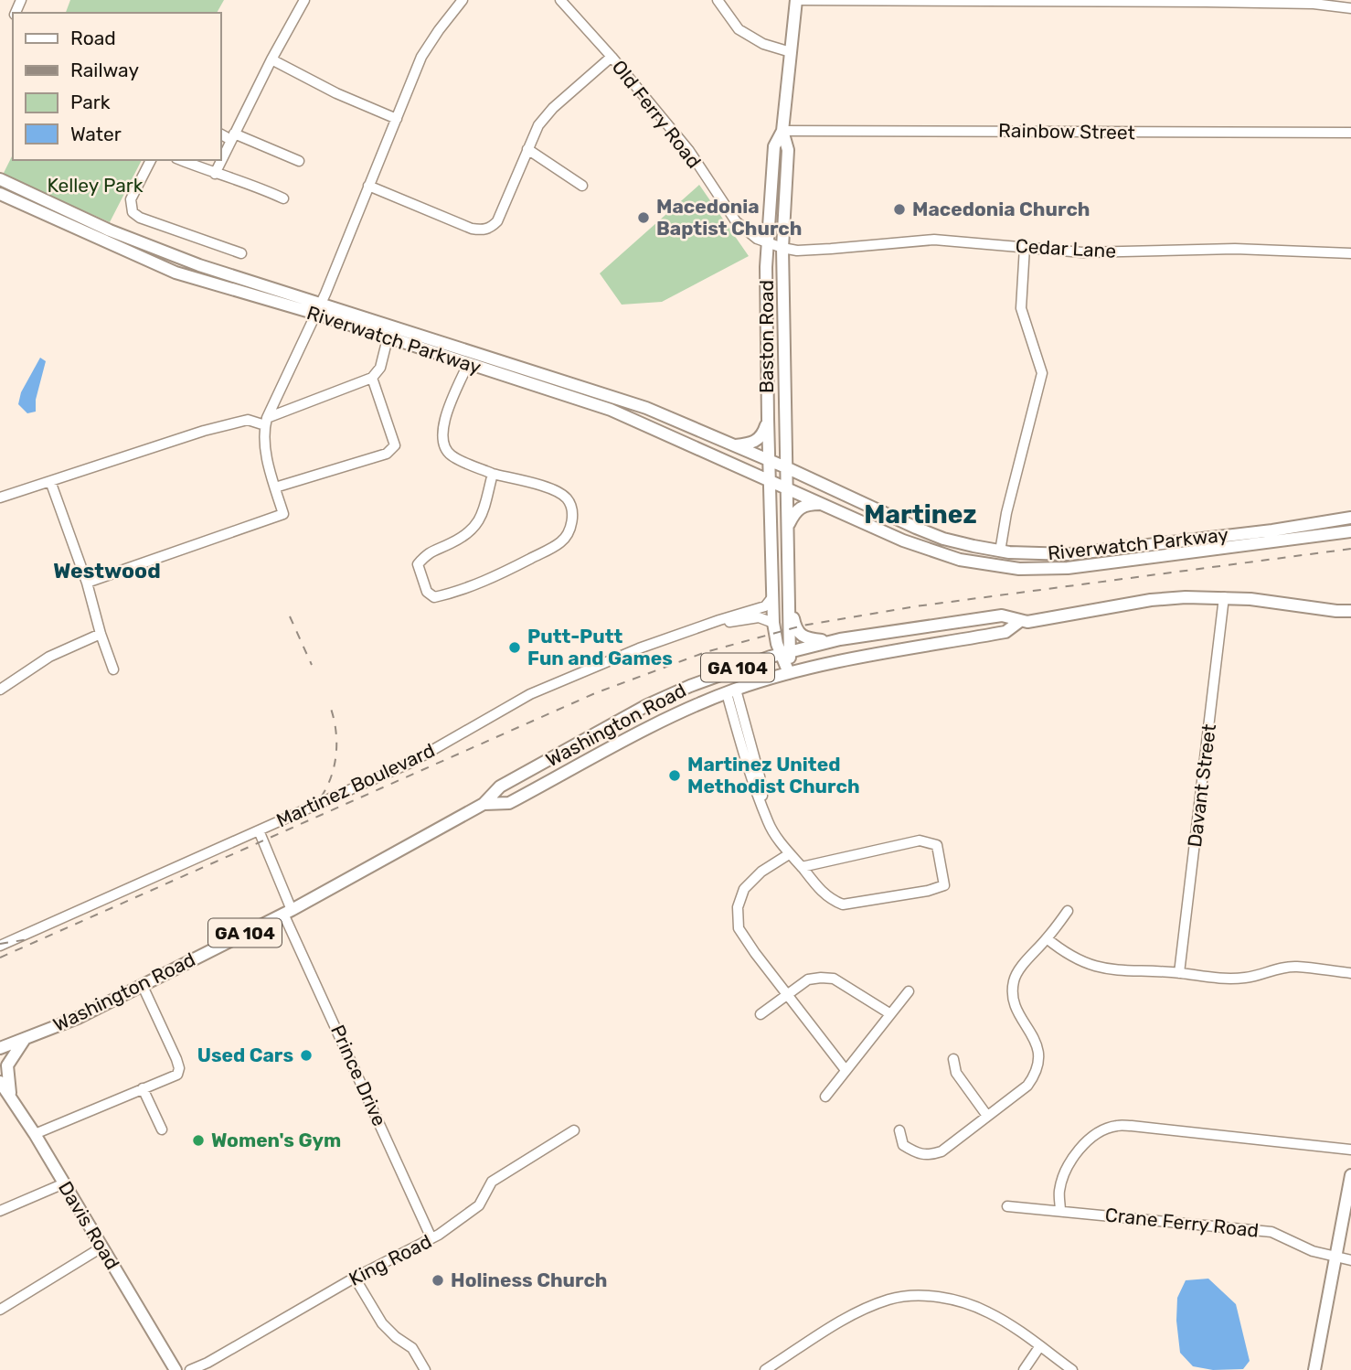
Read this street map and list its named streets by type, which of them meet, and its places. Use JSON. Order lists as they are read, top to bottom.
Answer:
{
  "streets": {
    "main road": [
      "Baston Road",
      "Riverwatch Parkway",
      "GA 104",
      "Washington Road",
      "Davis Road"
    ],
    "street": [
      "Old Ferry Road",
      "Rainbow Street",
      "Cedar Lane",
      "Martinez Boulevard",
      "Davant Street",
      "Prince Drive",
      "Crane Ferry Road",
      "King Road"
    ]
  },
  "crossings": [
    ["Old Ferry Road", "Cedar Lane"],
    ["Old Ferry Road", "Baston Road"],
    ["Rainbow Street", "Baston Road"],
    ["Baston Road", "Riverwatch Parkway"],
    ["Baston Road", "Washington Road"],
    ["Baston Road", "Martinez Boulevard"],
    ["Washington Road", "Davant Street"],
    ["Washington Road", "Prince Drive"],
    ["Martinez Boulevard", "Prince Drive"],
    ["Prince Drive", "King Road"]
  ],
  "districts": ["Martinez", "Westwood"],
  "parks": ["Kelley Park"],
  "places": [
    "Macedonia Church",
    "Macedonia Baptist Church",
    "Putt-Putt Fun and Games",
    "Martinez United Methodist Church",
    "Used Cars",
    "Women's Gym",
    "Holiness Church"
  ],
  "legend": [
    "Road",
    "Railway",
    "Park",
    "Water"
  ]
}
